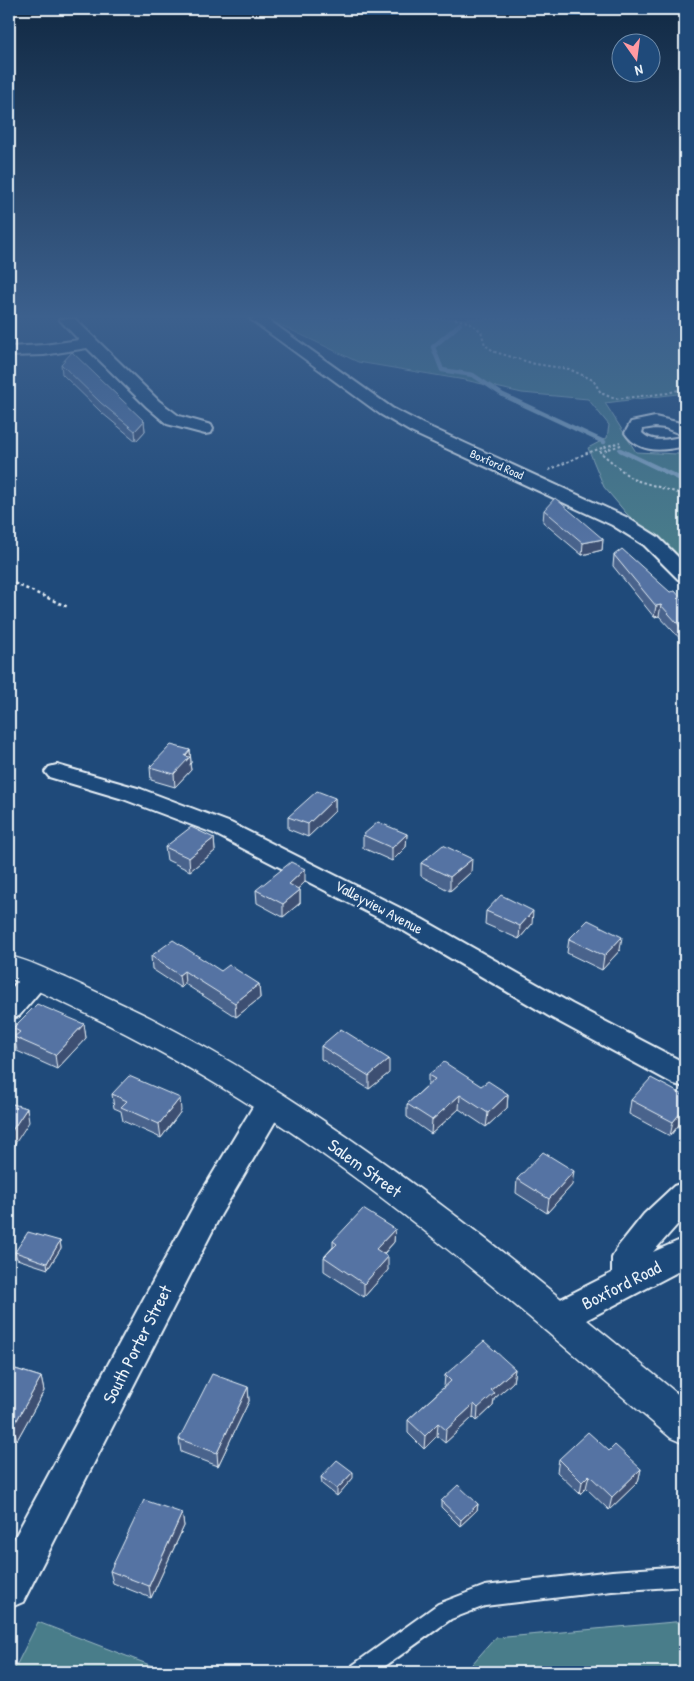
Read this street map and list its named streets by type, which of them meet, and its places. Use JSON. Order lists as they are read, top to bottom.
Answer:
{
  "streets": {
    "main road": ["Salem Street"],
    "street": ["Boxford Road", "Valleyview Avenue", "South Porter Street"]
  },
  "crossings": [
    ["Boxford Road", "Salem Street"],
    ["Salem Street", "South Porter Street"]
  ],
  "north": "bottom"
}
